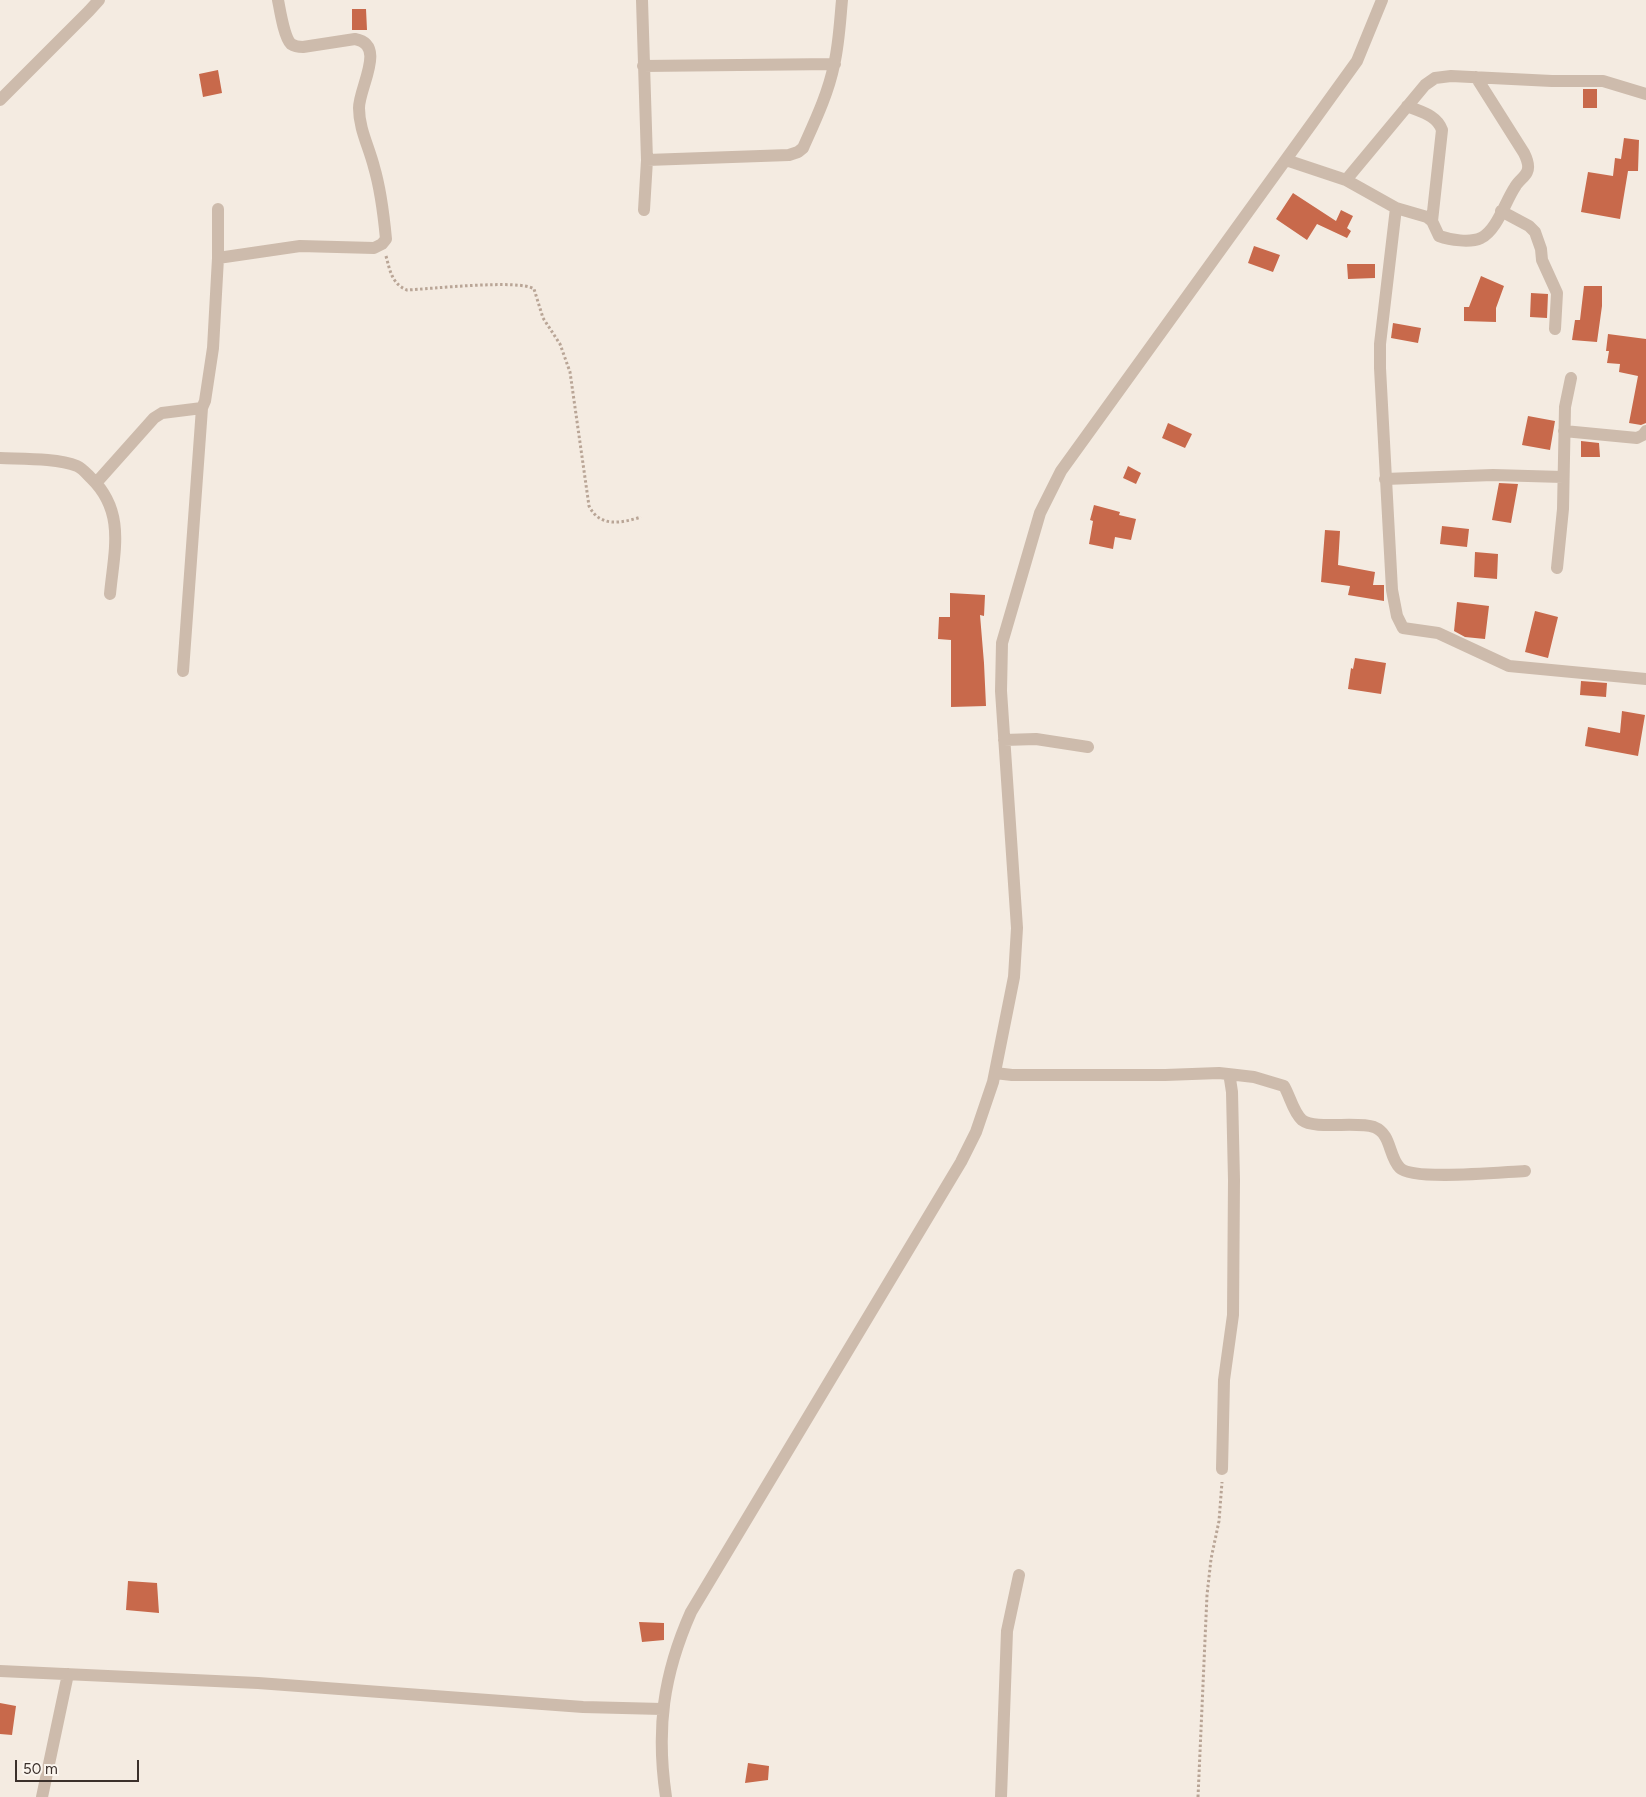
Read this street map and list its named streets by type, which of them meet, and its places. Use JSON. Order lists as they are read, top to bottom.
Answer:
{
  "scale_bar": "50 m"
}
